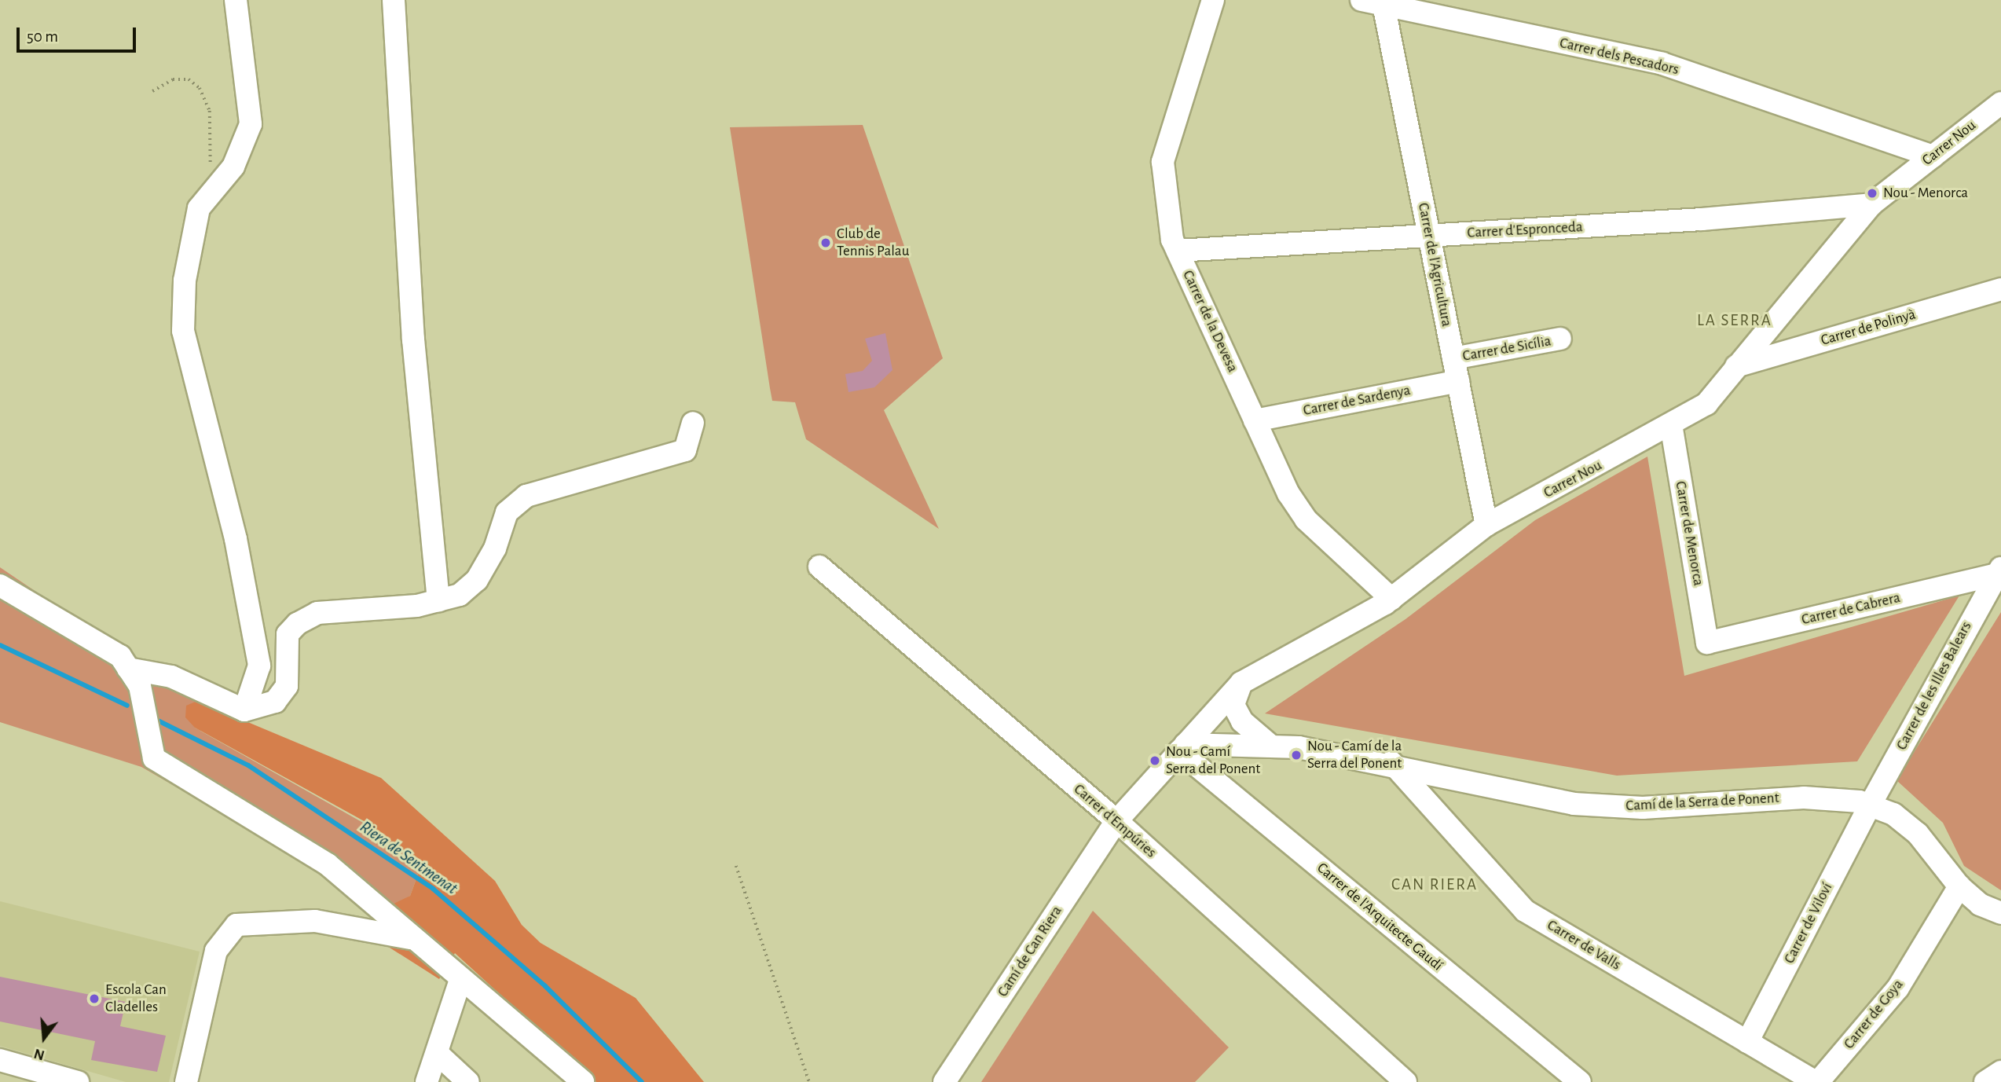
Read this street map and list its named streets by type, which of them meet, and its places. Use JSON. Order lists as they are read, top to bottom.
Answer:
{
  "streets": {
    "street": [
      "Carrer dels Pescadors",
      "Carrer Nou",
      "Carrer d'Espronceda",
      "Carrer de l'Agricultura",
      "Carrer de la Devesa",
      "Carrer de Polinyà",
      "Carrer de Sicília",
      "Carrer de Sardenya",
      "Carrer de Menorca",
      "Carrer de Cabrera",
      "Carrer de les Illes Balears",
      "Camí de la Serra de Ponent",
      "Carrer d'Empúries",
      "Carrer de l'Arquitecte Gaudí",
      "Carrer de Viloví",
      "Carrer de Valls",
      "Camí de Can Riera",
      "Carrer de Goya"
    ]
  },
  "crossings": [
    ["Carrer dels Pescadors", "Carrer Nou"],
    ["Carrer dels Pescadors", "Carrer de l'Agricultura"],
    ["Carrer Nou", "Carrer d'Espronceda"],
    ["Carrer Nou", "Carrer de l'Agricultura"],
    ["Carrer Nou", "Carrer de la Devesa"],
    ["Carrer Nou", "Carrer de Polinyà"],
    ["Carrer Nou", "Carrer de Menorca"],
    ["Carrer Nou", "Camí de la Serra de Ponent"],
    ["Carrer Nou", "Carrer d'Empúries"],
    ["Carrer Nou", "Carrer de l'Arquitecte Gaudí"],
    ["Carrer Nou", "Camí de Can Riera"],
    ["Carrer d'Espronceda", "Carrer de l'Agricultura"],
    ["Carrer d'Espronceda", "Carrer de la Devesa"],
    ["Carrer de l'Agricultura", "Carrer de Sicília"],
    ["Carrer de l'Agricultura", "Carrer de Sardenya"],
    ["Carrer de la Devesa", "Carrer de Sardenya"],
    ["Carrer de Menorca", "Carrer de Cabrera"],
    ["Carrer de Cabrera", "Carrer de les Illes Balears"],
    ["Carrer de les Illes Balears", "Camí de la Serra de Ponent"],
    ["Carrer de les Illes Balears", "Carrer de Viloví"],
    ["Camí de la Serra de Ponent", "Carrer de l'Arquitecte Gaudí"],
    ["Camí de la Serra de Ponent", "Carrer de Viloví"],
    ["Camí de la Serra de Ponent", "Carrer de Valls"],
    ["Camí de la Serra de Ponent", "Carrer de Goya"],
    ["Carrer d'Empúries", "Camí de Can Riera"],
    ["Carrer de Viloví", "Carrer de Valls"],
    ["Carrer de Valls", "Carrer de Goya"]
  ],
  "districts": ["LA SERRA", "CAN RIERA"],
  "water": ["Riera de Sentmenat"],
  "places": [
    "Nou - Menorca",
    "Club de Tennis Palau",
    "Nou - Camí de la Serra del Ponent",
    "Nou - Camí Serra del Ponent",
    "Escola Can Cladelles"
  ],
  "scale_bar": "50 m",
  "north": "bottom"
}
